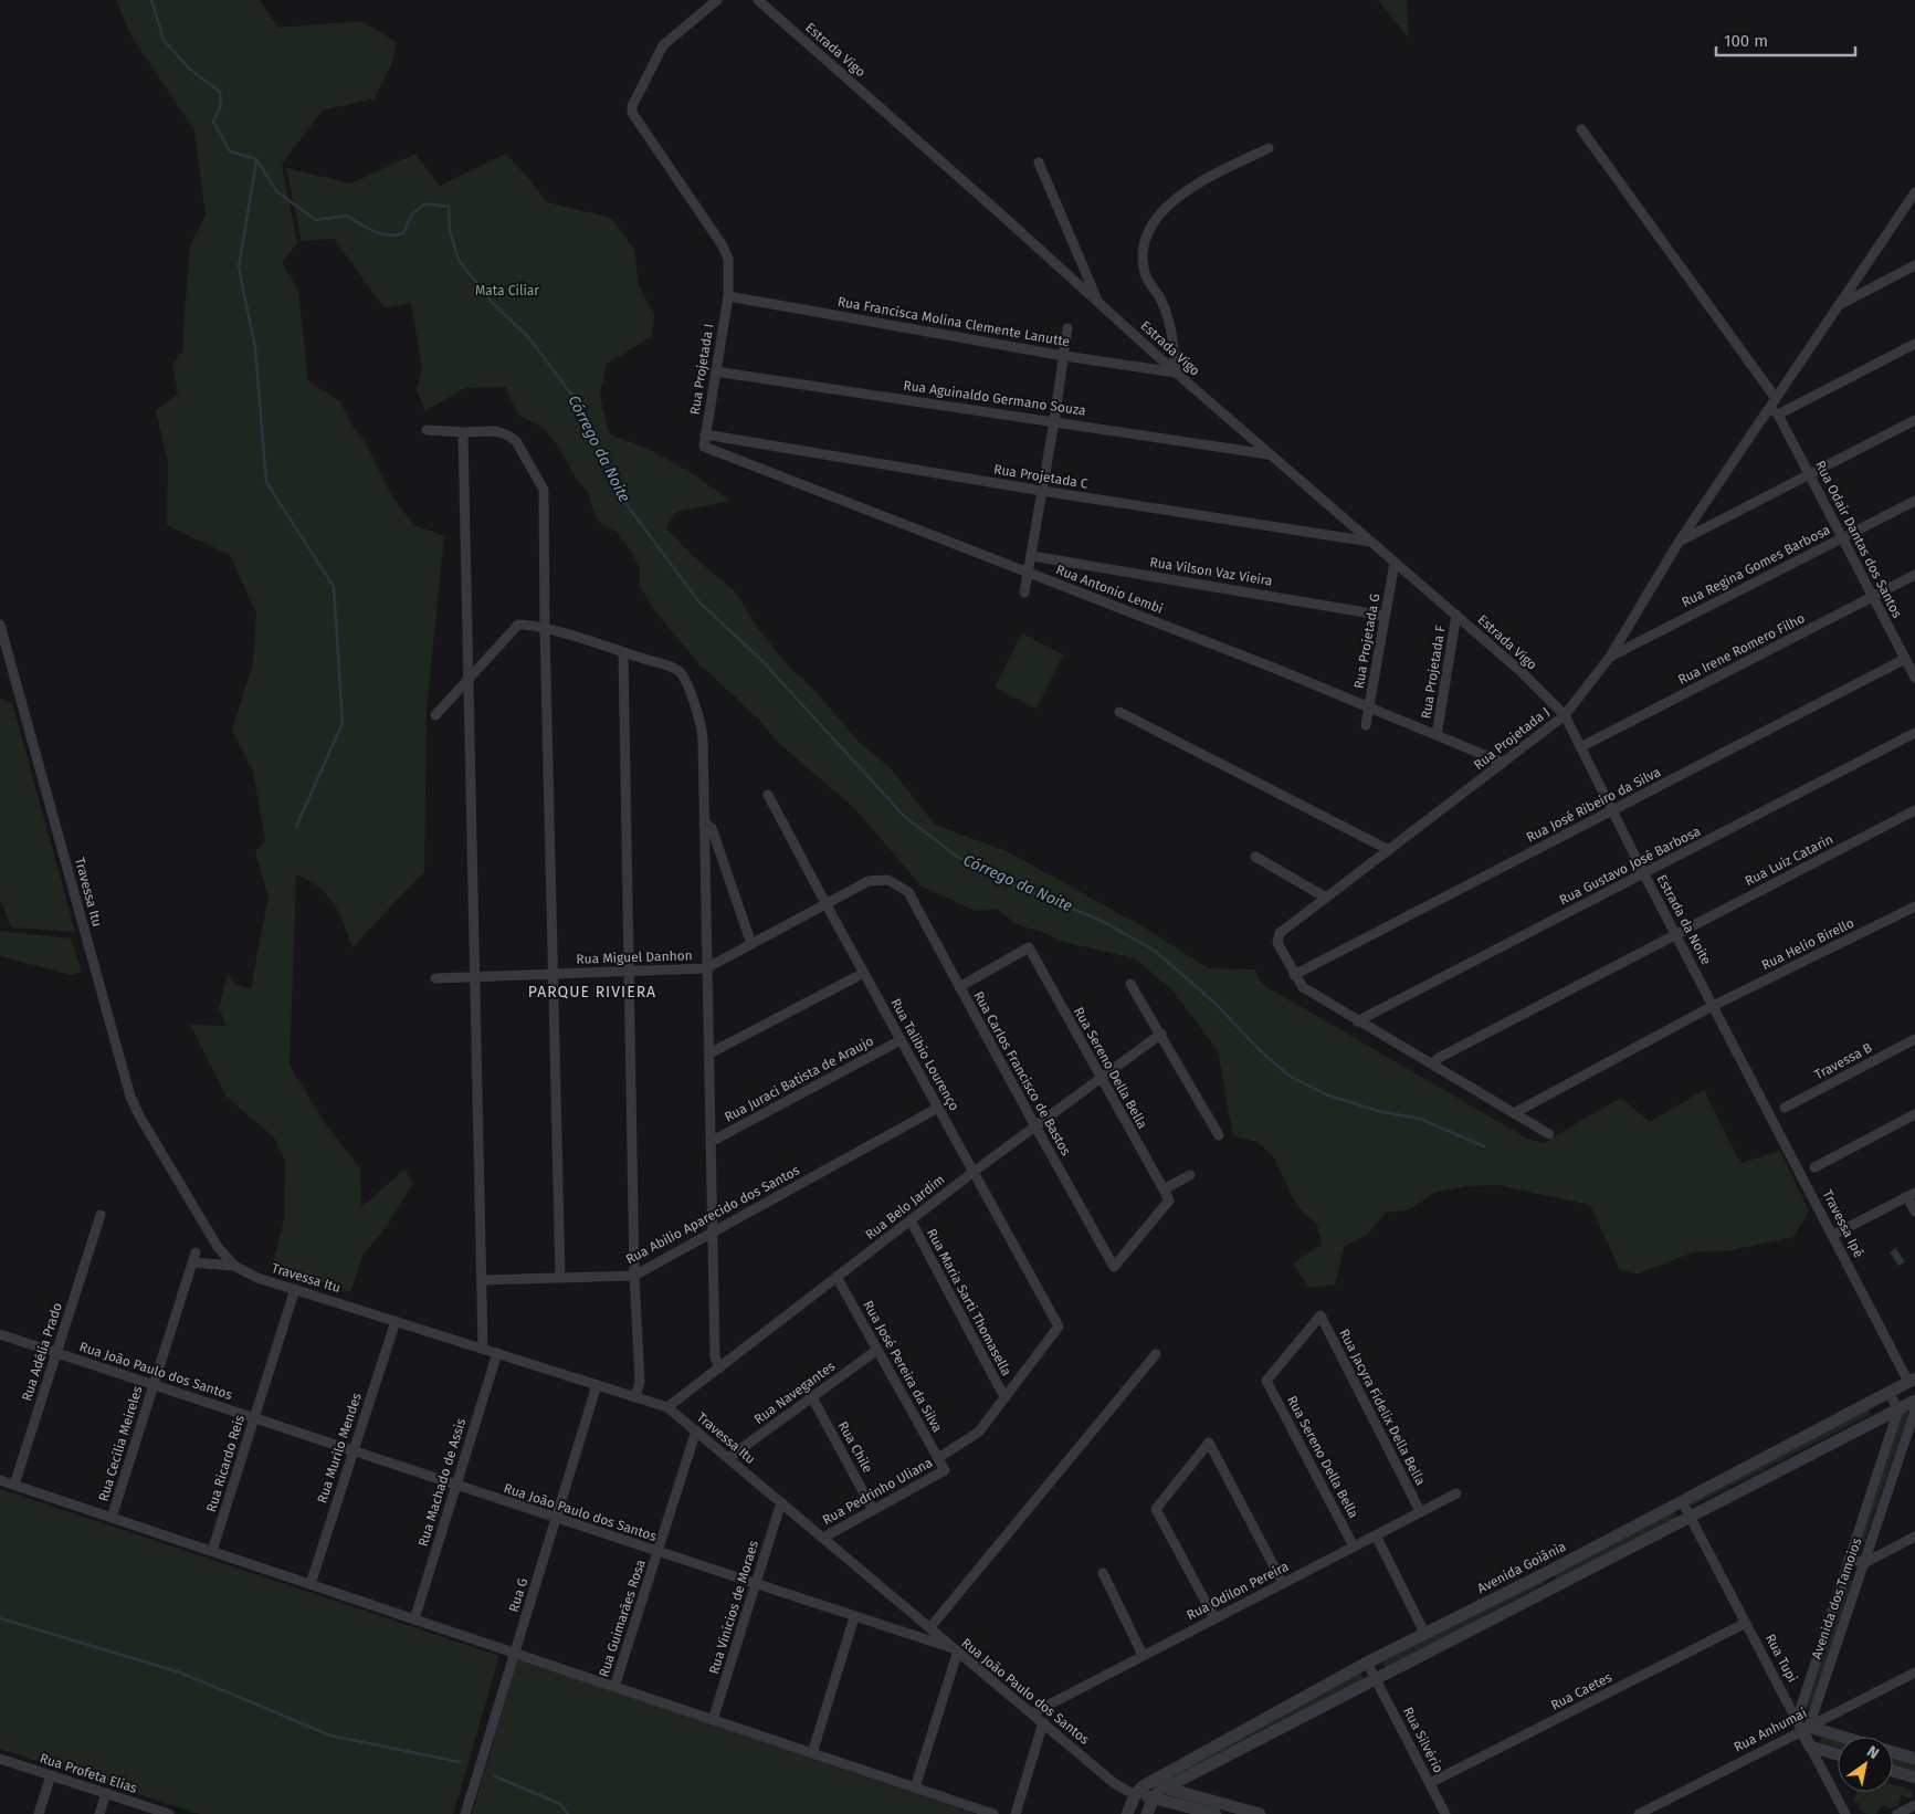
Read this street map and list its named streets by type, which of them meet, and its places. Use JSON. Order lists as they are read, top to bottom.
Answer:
{
  "streets": {
    "street": [
      "Estrada Vigo",
      "Rua Francisca Molina Clemente Lanutte",
      "Rua Projetada I",
      "Rua Aguinaldo Germano Souza",
      "Rua Projetada C",
      "Rua Odair Dantas dos Santos",
      "Rua Regina Gomes Barbosa",
      "Rua Vilson Vaz Vieira",
      "Rua Antonio Lembi",
      "Rua Projetada G",
      "Rua Irene Romero Filho",
      "Rua Projetada F",
      "Rua Projetada J",
      "Rua José Ribeiro da Silva",
      "Rua Luiz Catarin",
      "Rua Gustavo José Barbosa",
      "Travessa Itu",
      "Estrada da Noite",
      "Rua Helio Birello",
      "Rua Miguel Danhon",
      "Rua Talibio Lourenço",
      "Travessa B",
      "Rua Sereno Della Bella",
      "Rua Carlos Francisco de Bastos",
      "Rua Juraci Batista de Araujo",
      "Rua Belo Jardim",
      "Rua Abilio Aparecido dos Santos",
      "Travessa Ipê",
      "Rua Maria Sarti Thomasella",
      "Rua Adélia Prado",
      "Rua José Pereira da Silva",
      "Rua João Paulo dos Santos",
      "Rua Navegantes",
      "Rua Jacyra Fidelix Della Bella",
      "Rua Cecília Meireles",
      "Rua Chile",
      "Rua Murilo Mendes",
      "Rua Ricardo Reis",
      "Rua Machado de Assis",
      "Rua Pedrinho Uliana",
      "Avenida Goiânia",
      "Rua Odilon Pereira",
      "Rua G",
      "Avenida dos Tamoios",
      "Rua Vinícios de Moraes",
      "Rua Guimarães Rosa",
      "Rua Tupi",
      "Rua Caetes",
      "Rua Anhumai",
      "Rua Silvério",
      "Rua Profeta Elias"
    ]
  },
  "crossings": [
    ["Estrada Vigo", "Rua Francisca Molina Clemente Lanutte"],
    ["Estrada Vigo", "Rua Aguinaldo Germano Souza"],
    ["Estrada Vigo", "Rua Projetada C"],
    ["Estrada Vigo", "Rua Projetada G"],
    ["Estrada Vigo", "Rua Projetada F"],
    ["Estrada Vigo", "Rua Projetada J"],
    ["Estrada Vigo", "Estrada da Noite"],
    ["Rua Francisca Molina Clemente Lanutte", "Rua Projetada I"],
    ["Rua Projetada I", "Rua Aguinaldo Germano Souza"],
    ["Rua Projetada I", "Rua Projetada C"],
    ["Rua Projetada I", "Rua Antonio Lembi"],
    ["Rua Odair Dantas dos Santos", "Rua Regina Gomes Barbosa"],
    ["Rua Odair Dantas dos Santos", "Rua Irene Romero Filho"],
    ["Rua Odair Dantas dos Santos", "Rua José Ribeiro da Silva"],
    ["Rua Regina Gomes Barbosa", "Rua Projetada J"],
    ["Rua Vilson Vaz Vieira", "Rua Projetada G"],
    ["Rua Antonio Lembi", "Rua Projetada G"],
    ["Rua Antonio Lembi", "Rua Projetada F"],
    ["Rua Antonio Lembi", "Rua Projetada J"],
    ["Rua Irene Romero Filho", "Estrada da Noite"],
    ["Rua Projetada J", "Rua José Ribeiro da Silva"],
    ["Rua Projetada J", "Rua Luiz Catarin"],
    ["Rua Projetada J", "Rua Gustavo José Barbosa"],
    ["Rua Projetada J", "Estrada da Noite"],
    ["Rua Projetada J", "Rua Helio Birello"],
    ["Rua José Ribeiro da Silva", "Estrada da Noite"],
    ["Rua Luiz Catarin", "Estrada da Noite"],
    ["Rua Gustavo José Barbosa", "Estrada da Noite"],
    ["Travessa Itu", "Rua Belo Jardim"],
    ["Travessa Itu", "Rua João Paulo dos Santos"],
    ["Travessa Itu", "Rua Navegantes"],
    ["Travessa Itu", "Rua Murilo Mendes"],
    ["Travessa Itu", "Rua Ricardo Reis"],
    ["Travessa Itu", "Rua Machado de Assis"],
    ["Travessa Itu", "Rua Pedrinho Uliana"],
    ["Travessa Itu", "Rua G"],
    ["Travessa Itu", "Rua Vinícios de Moraes"],
    ["Travessa Itu", "Rua Guimarães Rosa"],
    ["Estrada da Noite", "Rua Helio Birello"],
    ["Estrada da Noite", "Travessa Ipê"],
    ["Rua Miguel Danhon", "Rua Talibio Lourenço"],
    ["Rua Miguel Danhon", "Rua Carlos Francisco de Bastos"],
    ["Rua Talibio Lourenço", "Rua Juraci Batista de Araujo"],
    ["Rua Talibio Lourenço", "Rua Belo Jardim"],
    ["Rua Talibio Lourenço", "Rua Abilio Aparecido dos Santos"],
    ["Rua Talibio Lourenço", "Rua Maria Sarti Thomasella"],
    ["Rua Sereno Della Bella", "Rua Carlos Francisco de Bastos"],
    ["Rua Sereno Della Bella", "Rua Belo Jardim"],
    ["Rua Sereno Della Bella", "Rua Jacyra Fidelix Della Bella"],
    ["Rua Sereno Della Bella", "Rua Odilon Pereira"],
    ["Rua Carlos Francisco de Bastos", "Rua Belo Jardim"],
    ["Rua Belo Jardim", "Rua Maria Sarti Thomasella"],
    ["Rua Belo Jardim", "Rua José Pereira da Silva"],
    ["Travessa Ipê", "Avenida Goiânia"],
    ["Rua Adélia Prado", "Rua João Paulo dos Santos"],
    ["Rua José Pereira da Silva", "Rua Navegantes"],
    ["Rua José Pereira da Silva", "Rua Pedrinho Uliana"],
    ["Rua João Paulo dos Santos", "Rua Cecília Meireles"],
    ["Rua João Paulo dos Santos", "Rua Murilo Mendes"],
    ["Rua João Paulo dos Santos", "Rua Ricardo Reis"],
    ["Rua João Paulo dos Santos", "Rua Machado de Assis"],
    ["Rua João Paulo dos Santos", "Avenida Goiânia"],
    ["Rua João Paulo dos Santos", "Rua Odilon Pereira"],
    ["Rua João Paulo dos Santos", "Rua G"],
    ["Rua João Paulo dos Santos", "Rua Vinícios de Moraes"],
    ["Rua João Paulo dos Santos", "Rua Guimarães Rosa"],
    ["Rua Navegantes", "Rua Chile"],
    ["Rua Jacyra Fidelix Della Bella", "Rua Odilon Pereira"],
    ["Rua Chile", "Rua Pedrinho Uliana"],
    ["Avenida Goiânia", "Rua Tupi"],
    ["Avenida Goiânia", "Rua Silvério"],
    ["Avenida dos Tamoios", "Rua Tupi"],
    ["Avenida dos Tamoios", "Rua Anhumai"],
    ["Rua Tupi", "Rua Caetes"],
    ["Rua Tupi", "Rua Anhumai"],
    ["Rua Caetes", "Rua Silvério"]
  ],
  "districts": ["PARQUE RIVIERA"],
  "water": ["Córrego da Noite"],
  "parks": ["Mata Ciliar"],
  "scale_bar": "100 m",
  "north": "top right"
}
